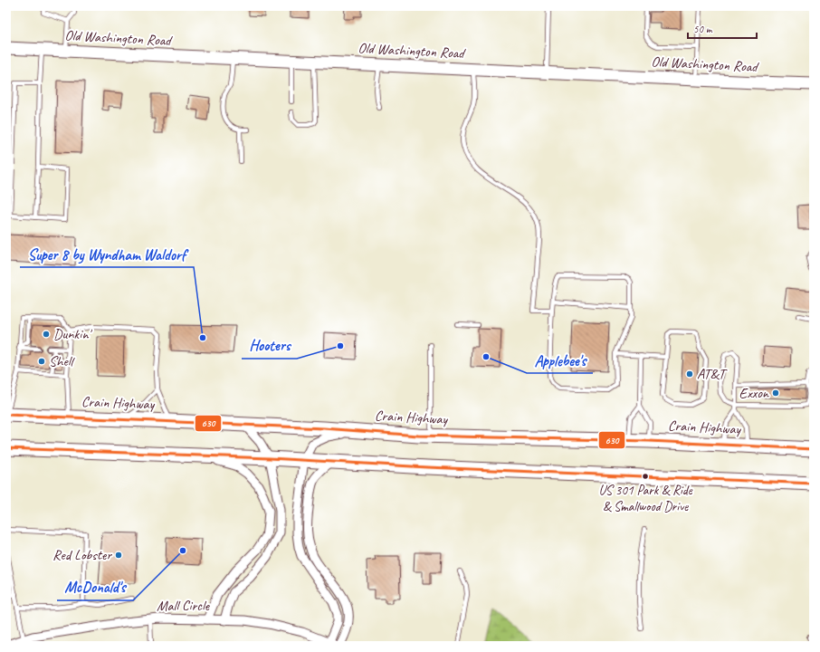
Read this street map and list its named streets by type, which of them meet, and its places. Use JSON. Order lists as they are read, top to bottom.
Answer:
{
  "streets": {
    "highway": ["Crain Highway"],
    "main road": ["Old Washington Road"],
    "street": ["Mall Circle"]
  },
  "places": [
    "Dunkin'",
    "Super 8 by Wyndham Waldorf",
    "Hooters",
    "Applebee's",
    "Shell",
    "AT&T",
    "Exxon",
    "US 301 Park & Ride & Smallwood Drive",
    "McDonald's",
    "Red Lobster"
  ],
  "lines": ["transit line 630"],
  "scale_bar": "50 m"
}
